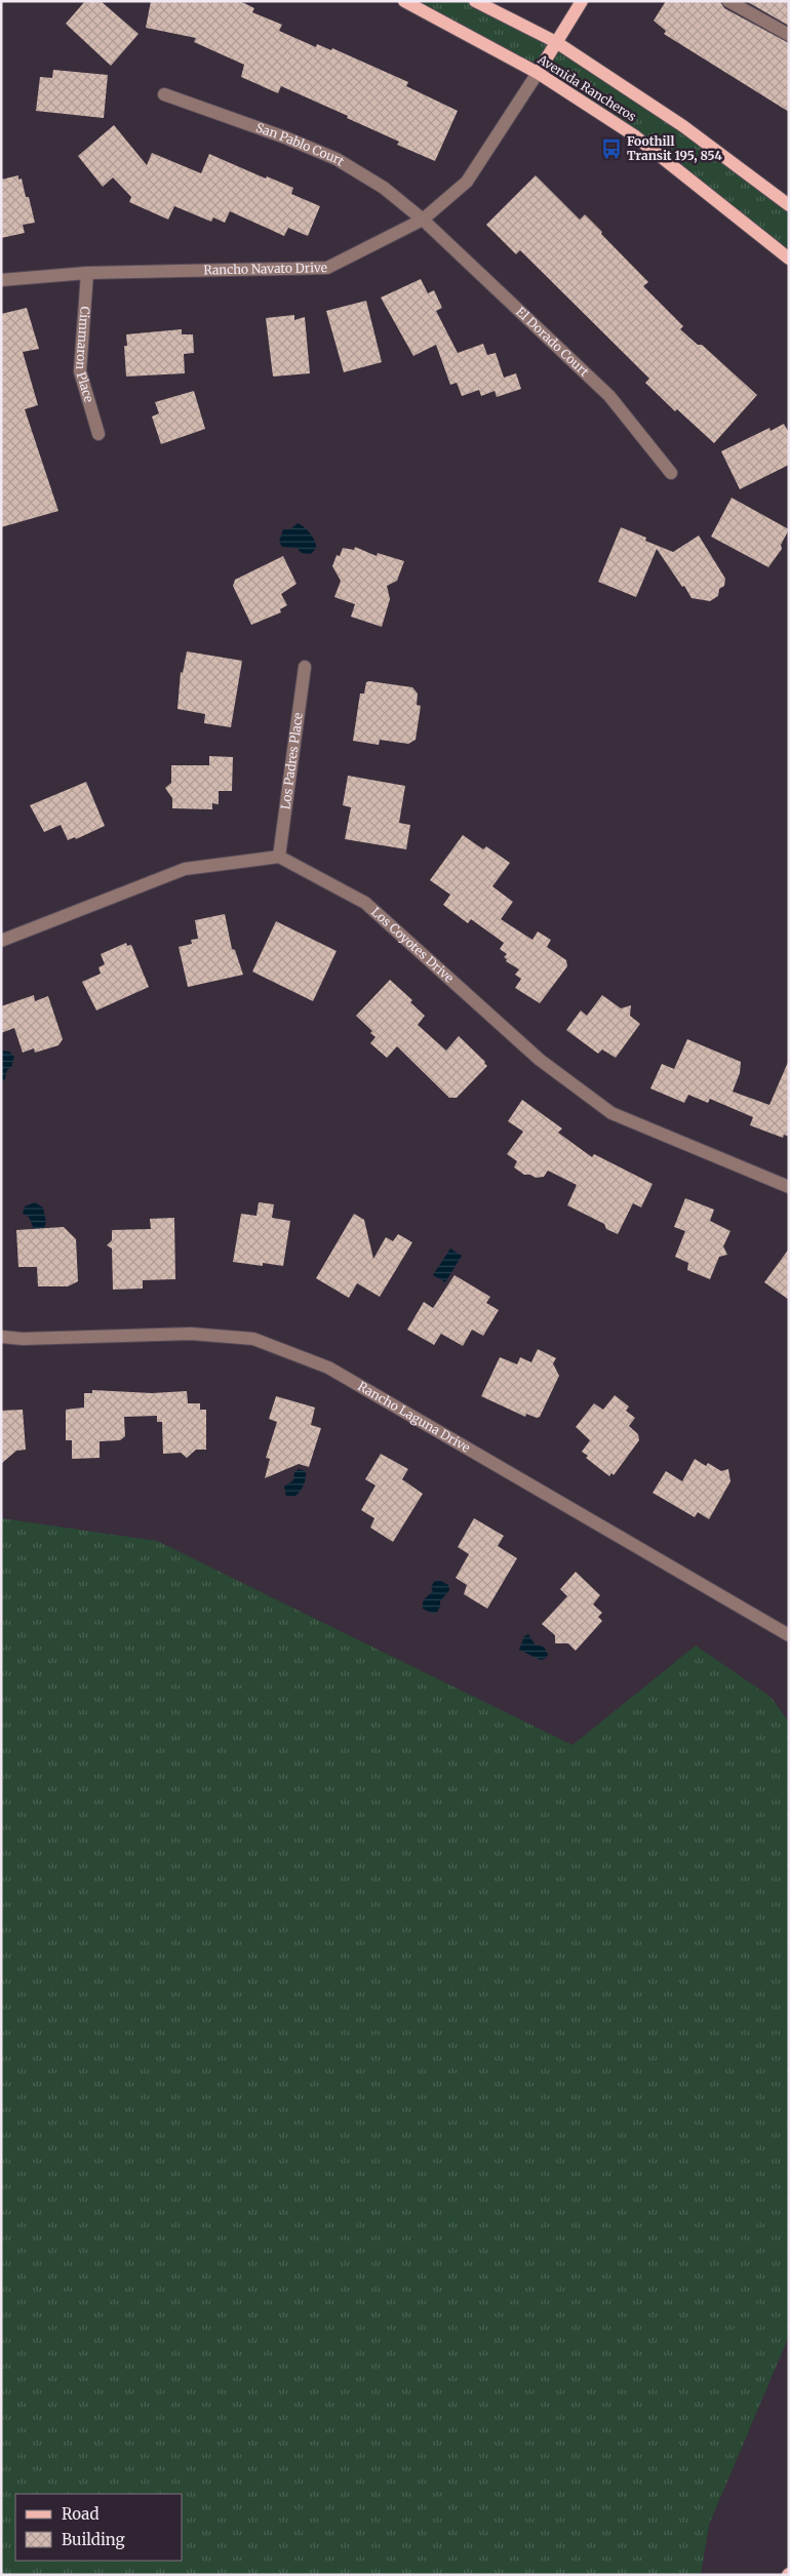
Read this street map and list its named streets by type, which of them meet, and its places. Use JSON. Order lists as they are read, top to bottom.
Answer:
{
  "streets": {
    "main road": ["Avenida Rancheros"],
    "street": [
      "San Pablo Court",
      "Rancho Navato Drive",
      "El Dorado Court",
      "Cimmaron Place",
      "Los Padres Place",
      "Los Coyotes Drive",
      "Rancho Laguna Drive"
    ]
  },
  "crossings": [
    ["Avenida Rancheros", "Rancho Navato Drive"],
    ["San Pablo Court", "Rancho Navato Drive"],
    ["San Pablo Court", "El Dorado Court"],
    ["Rancho Navato Drive", "El Dorado Court"],
    ["Rancho Navato Drive", "Cimmaron Place"],
    ["Los Padres Place", "Los Coyotes Drive"]
  ],
  "places": {
    "bus stop": ["Foothill Transit 195, 854"]
  },
  "legend": ["Road", "Building"]
}
